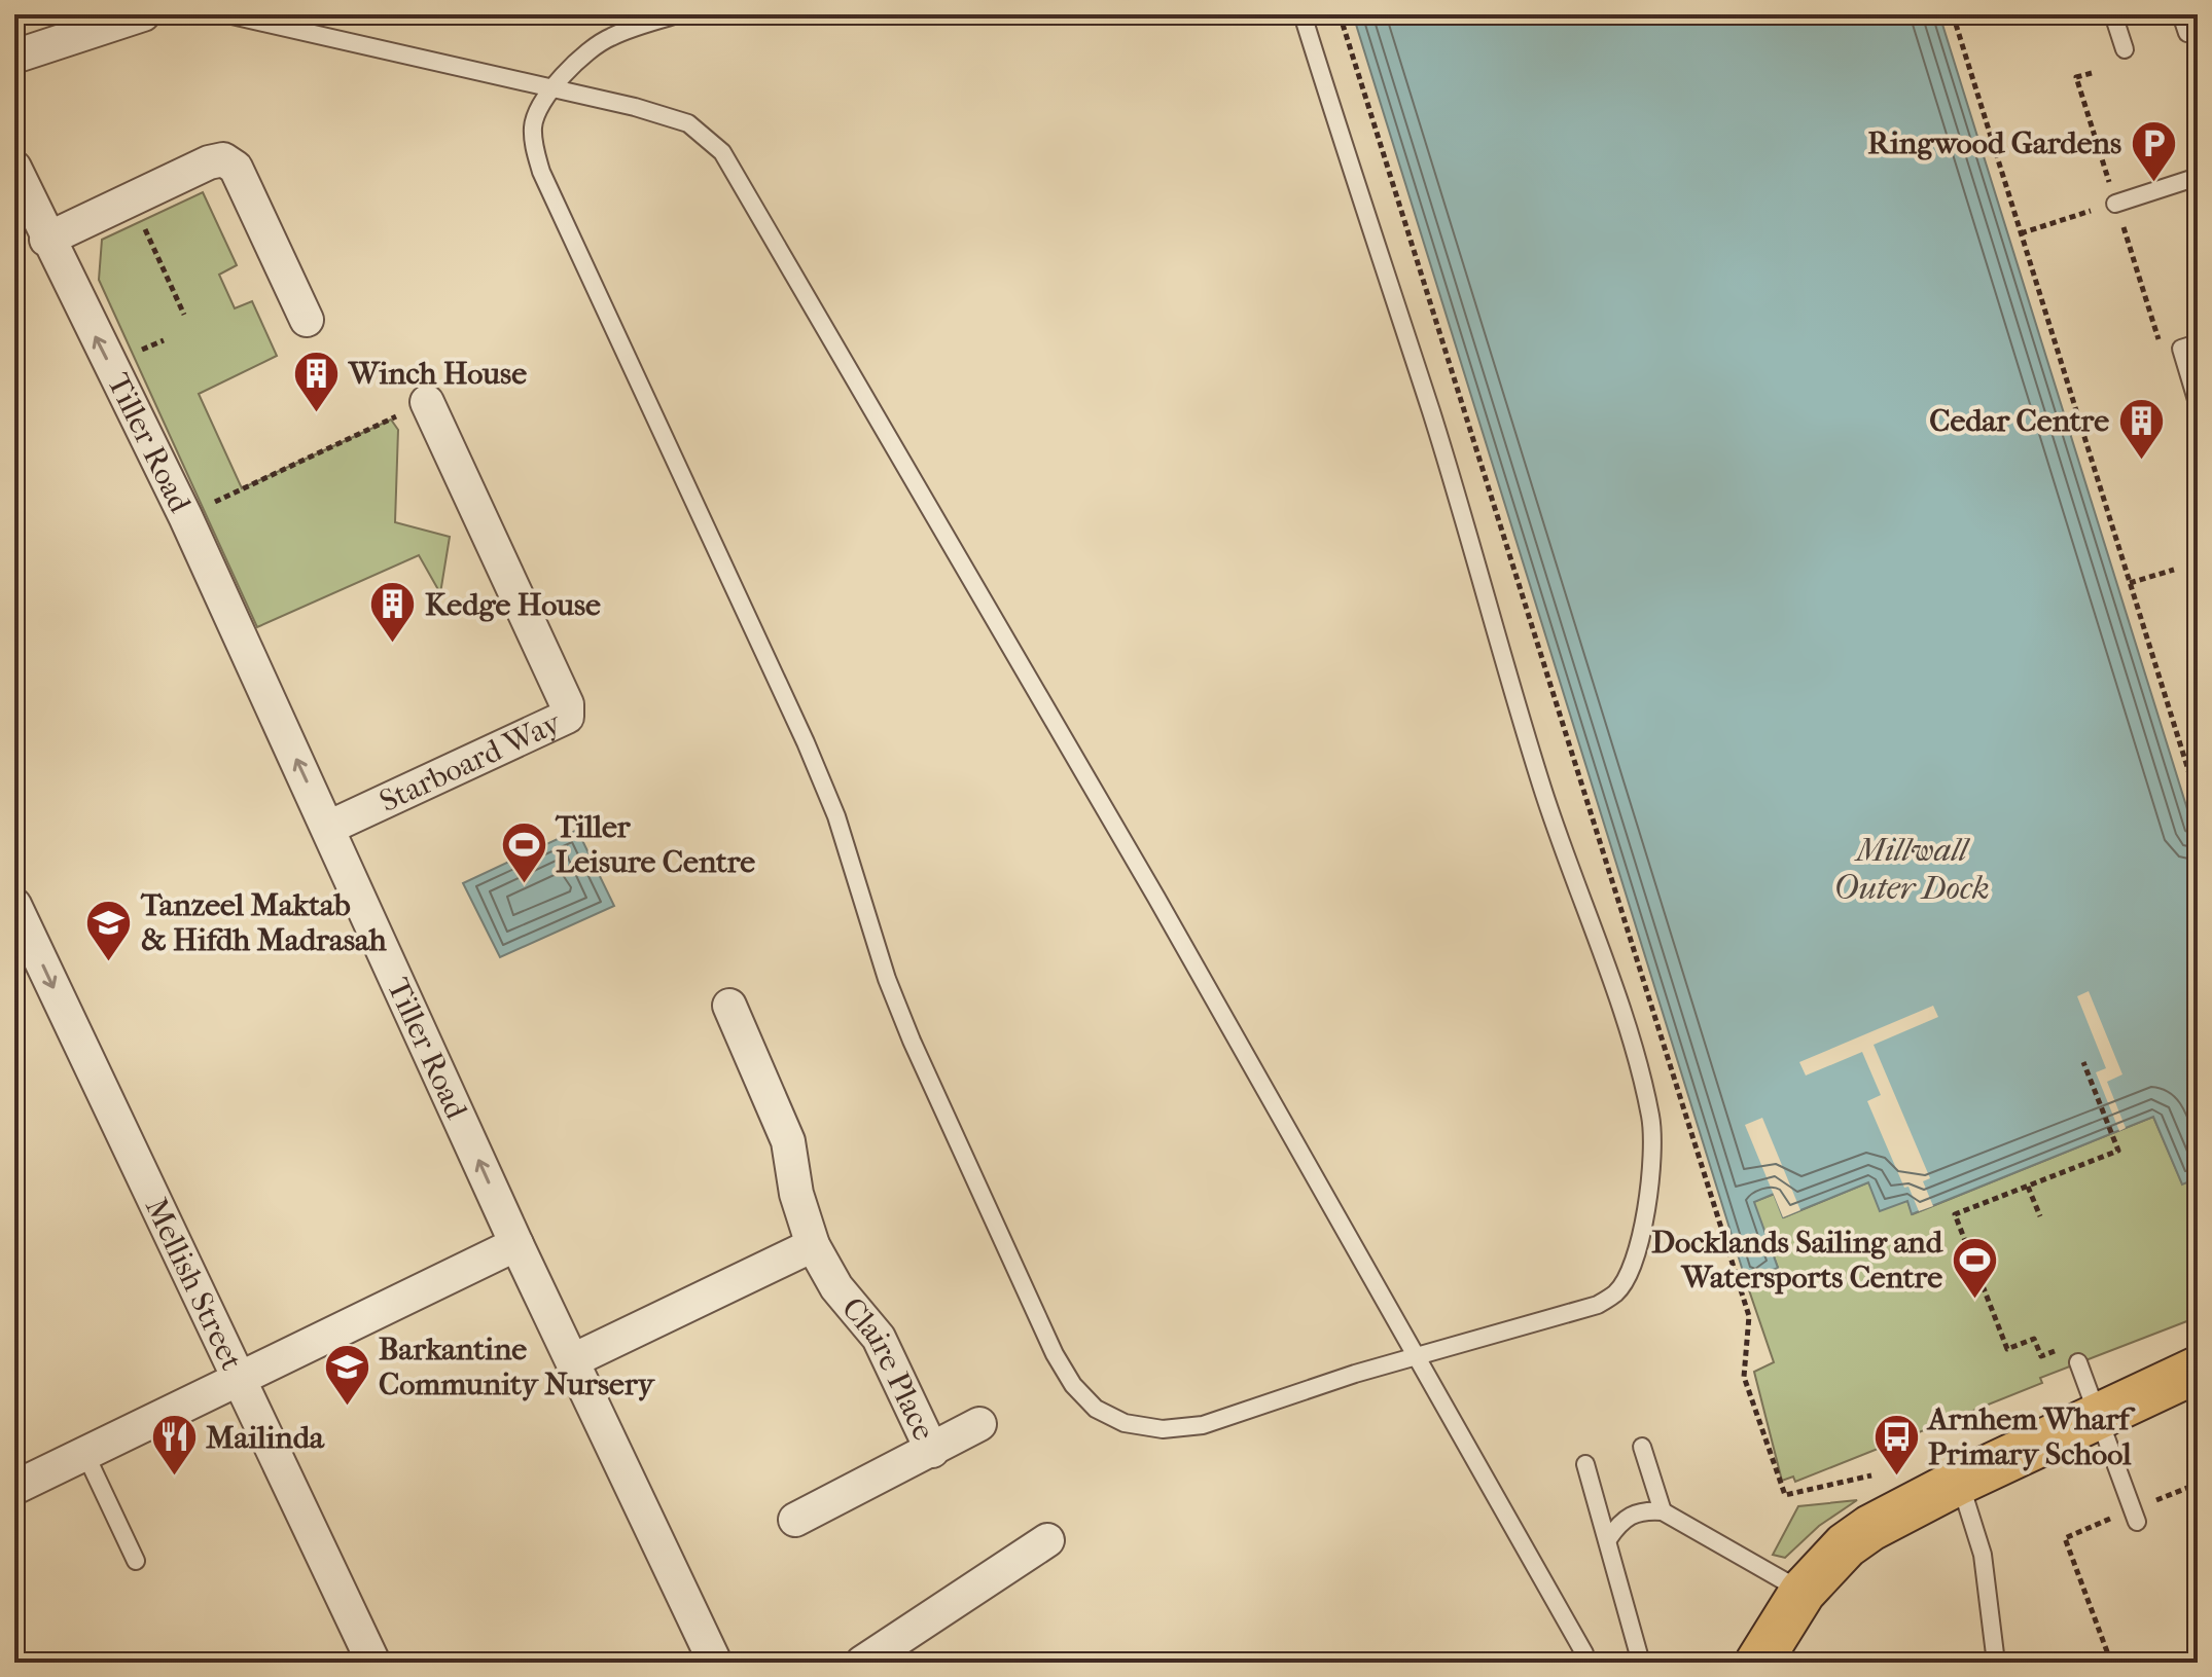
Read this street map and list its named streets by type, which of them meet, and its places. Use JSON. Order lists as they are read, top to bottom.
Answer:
{
  "streets": {
    "street": [
      "Tiller Road",
      "Starboard Way",
      "Mellish Street",
      "Claire Place"
    ]
  },
  "crossings": [
    ["Tiller Road", "Starboard Way"]
  ],
  "one_way": ["Tiller Road", "Mellish Street"],
  "water": ["Millwall Outer Dock"],
  "places": {
    "parking": ["Ringwood Gardens"],
    "building": ["Winch House", "Cedar Centre", "Kedge House"],
    "sports": ["Tiller Leisure Centre", "Docklands Sailing and Watersports Centre"],
    "school or university": ["Tanzeel Maktab & Hifdh Madrasah", "Barkantine Community Nursery"],
    "bus stop": ["Arnhem Wharf Primary School"],
    "restaurant": ["Mailinda"]
  }
}
